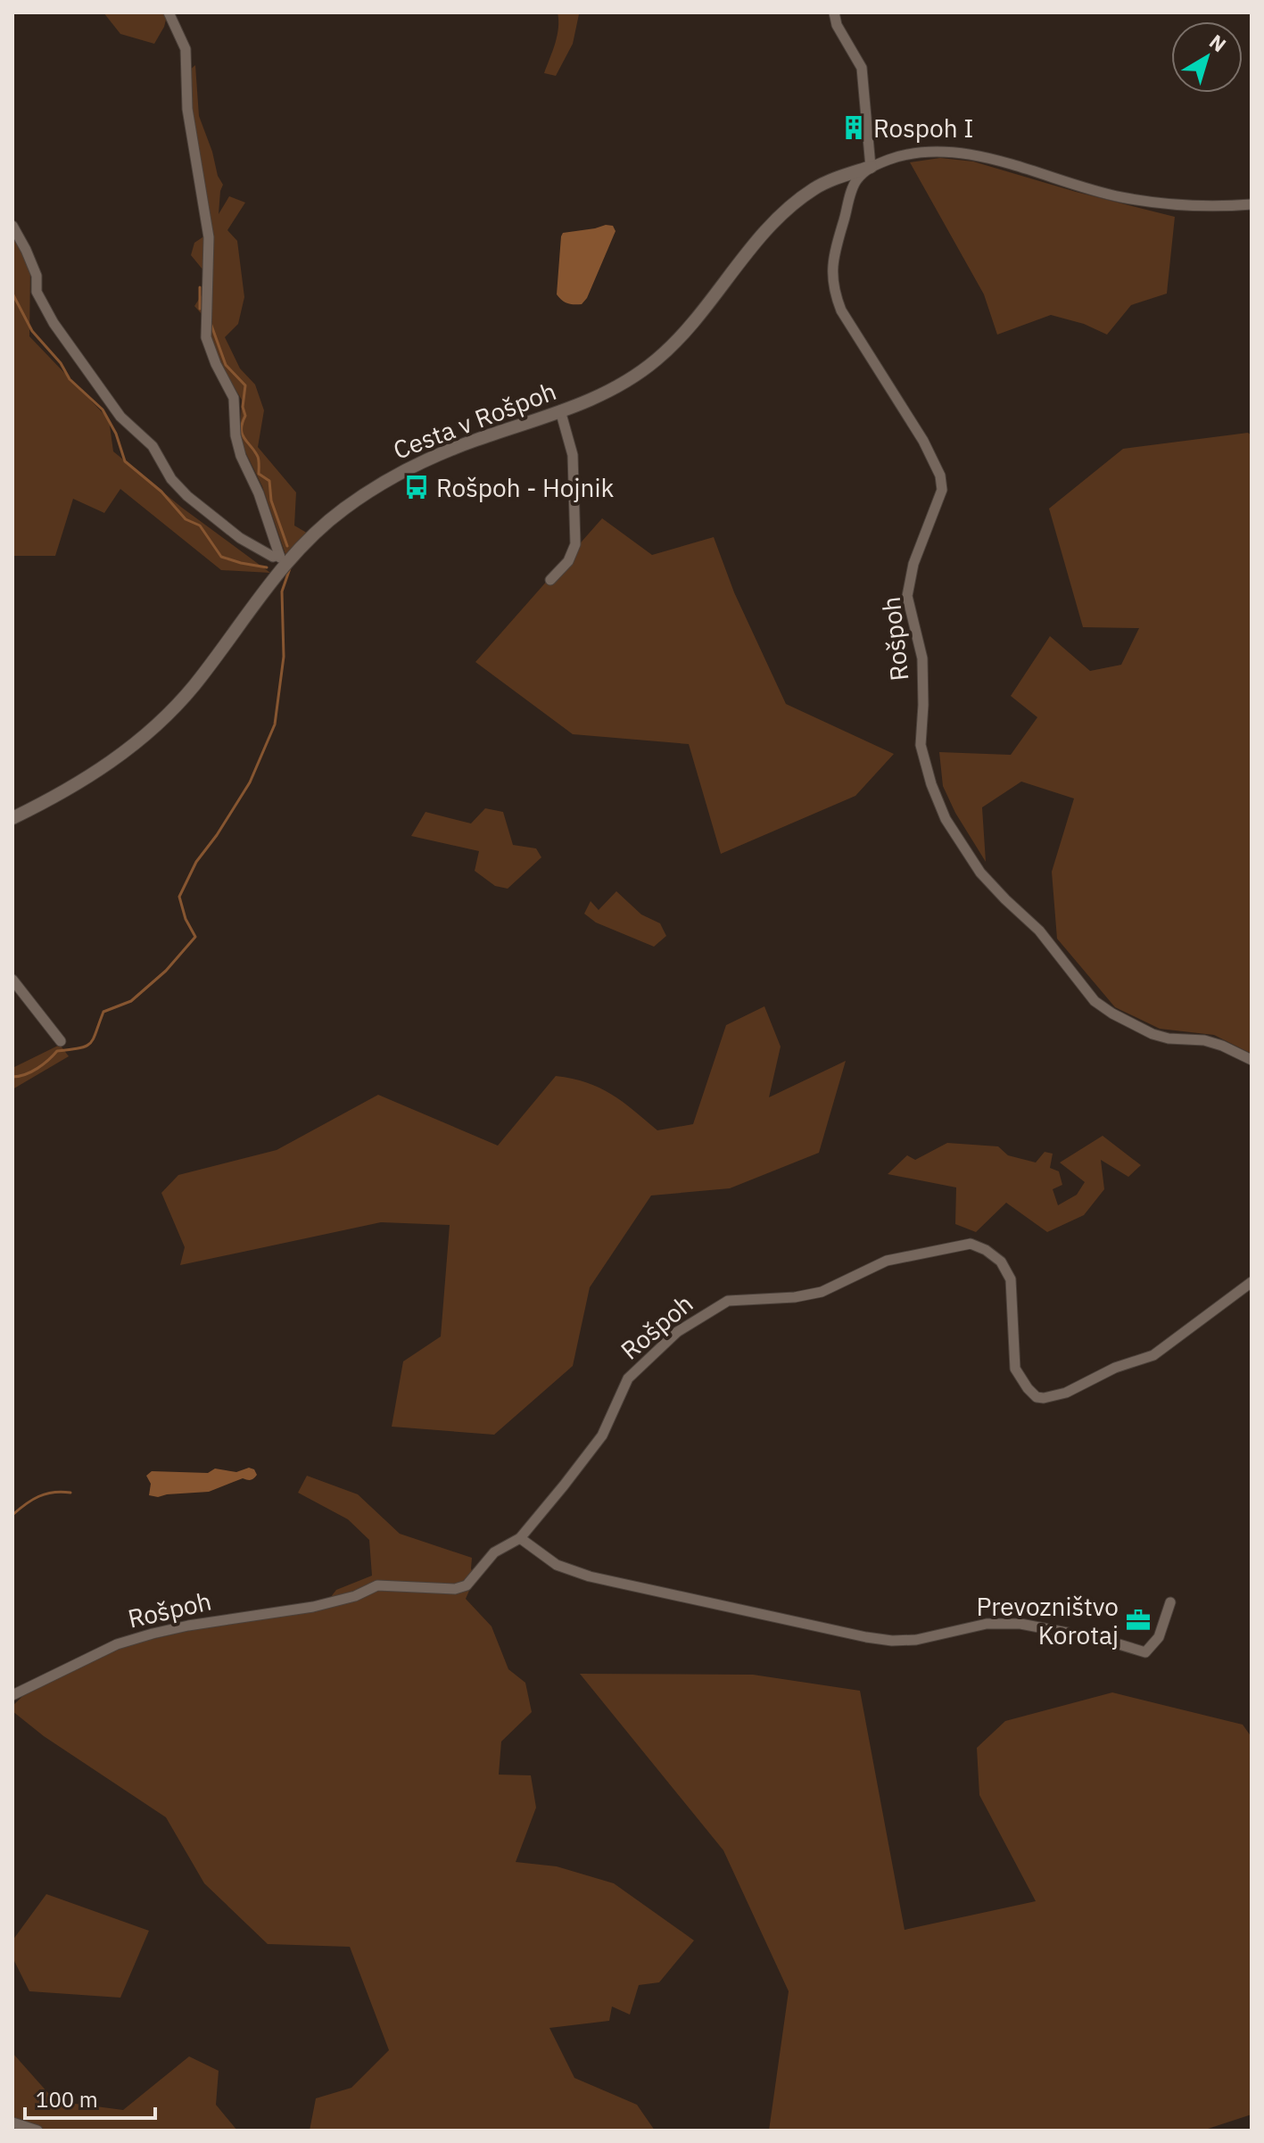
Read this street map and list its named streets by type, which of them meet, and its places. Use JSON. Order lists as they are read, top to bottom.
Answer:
{
  "streets": {
    "street": ["Cesta v Rošpoh", "Rošpoh"]
  },
  "crossings": [
    ["Cesta v Rošpoh", "Rošpoh"]
  ],
  "places": {
    "building": ["Rospoh I"],
    "bus stop": ["Rošpoh - Hojnik"],
    "office": ["Prevozništvo Korotaj"]
  },
  "scale_bar": "100 m",
  "north": "top right"
}
